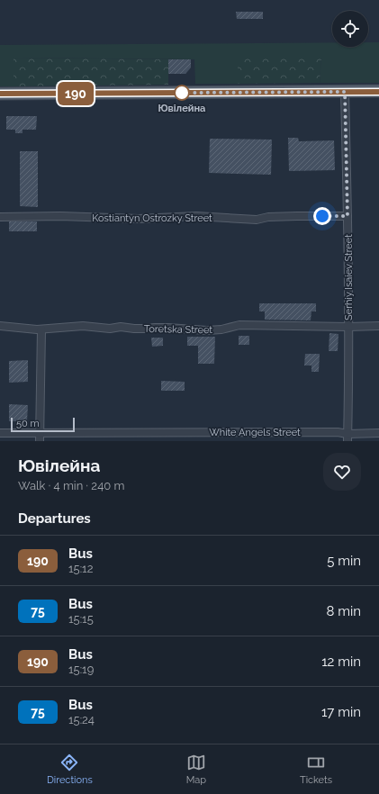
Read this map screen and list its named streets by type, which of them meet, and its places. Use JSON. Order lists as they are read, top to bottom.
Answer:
{
  "streets": {
    "street": [
      "Kostiantyn Ostrozky Street",
      "Serhiy Isaiev Street",
      "Toretska Street",
      "White Angels Street"
    ]
  },
  "crossings": [
    ["Kostiantyn Ostrozky Street", "Serhiy Isaiev Street"],
    ["Serhiy Isaiev Street", "Toretska Street"],
    ["Serhiy Isaiev Street", "White Angels Street"]
  ],
  "places": ["Ювілейна"],
  "lines": ["bus line 190"],
  "scale_bar": "50 m",
  "page": {
    "on_map": "190",
    "scale": "50 m",
    "heading": [
      ["Ювілейна", "Walk · 4 min · 240 m"],
      "Departures"
    ],
    "list": [
      {
        "mark": "190",
        "name": "Bus",
        "note": "15:12",
        "value": "5 min"
      },
      {
        "mark": "75",
        "name": "Bus",
        "note": "15:15",
        "value": "8 min"
      },
      {
        "mark": "190",
        "name": "Bus",
        "note": "15:19",
        "value": "12 min"
      },
      {
        "mark": "75",
        "name": "Bus",
        "note": "15:24",
        "value": "17 min"
      }
    ],
    "tabs": ["Directions", "Map", "Tickets"]
  }
}
